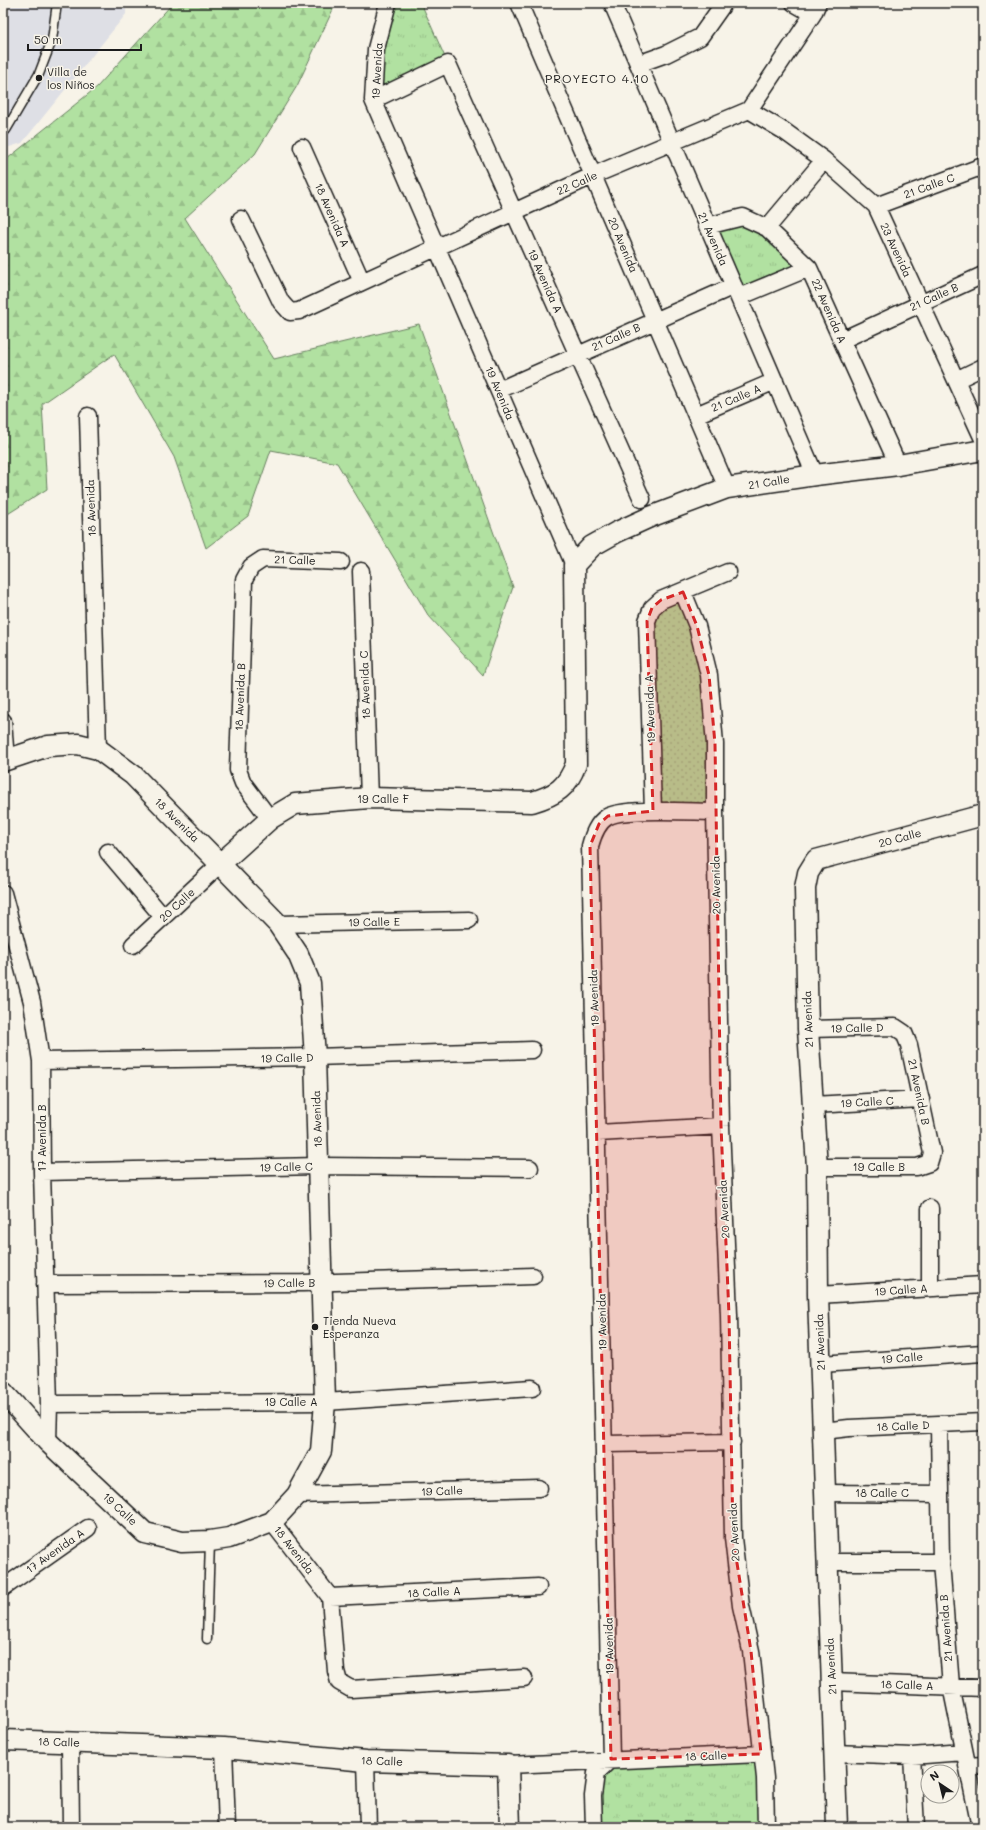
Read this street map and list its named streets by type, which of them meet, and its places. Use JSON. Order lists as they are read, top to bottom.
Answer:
{
  "streets": {
    "street": [
      "19 Avenida",
      "22 Calle",
      "21 Calle C",
      "18 Avenida A",
      "21 Avenida",
      "20 Avenida",
      "23 Avenida",
      "19 Avenida A",
      "21 Calle B",
      "22 Avenida A",
      "21 Calle A",
      "21 Calle",
      "18 Avenida",
      "18 Avenida C",
      "18 Avenida B",
      "19 Calle F",
      "20 Calle",
      "19 Calle E",
      "19 Calle D",
      "21 Avenida B",
      "19 Calle C",
      "17 Avenida B",
      "19 Calle B",
      "19 Calle A",
      "19 Calle",
      "18 Calle D",
      "18 Calle C",
      "17 Avenida A",
      "18 Calle A",
      "18 Calle"
    ]
  },
  "crossings": [
    ["19 Avenida", "22 Calle"],
    ["19 Avenida", "19 Avenida A"],
    ["19 Avenida", "21 Calle B"],
    ["19 Avenida", "21 Calle"],
    ["19 Avenida", "19 Calle F"],
    ["19 Avenida", "18 Calle"],
    ["22 Calle", "18 Avenida A"],
    ["22 Calle", "21 Avenida"],
    ["22 Calle", "20 Avenida"],
    ["22 Calle", "23 Avenida"],
    ["22 Calle", "19 Avenida A"],
    ["21 Calle C", "23 Avenida"],
    ["21 Avenida", "21 Calle B"],
    ["21 Avenida", "22 Avenida A"],
    ["21 Avenida", "21 Calle A"],
    ["21 Avenida", "21 Calle"],
    ["21 Avenida", "20 Calle"],
    ["21 Avenida", "19 Calle D"],
    ["21 Avenida", "19 Calle C"],
    ["21 Avenida", "19 Calle B"],
    ["21 Avenida", "19 Calle A"],
    ["21 Avenida", "19 Calle"],
    ["21 Avenida", "18 Calle D"],
    ["21 Avenida", "18 Calle C"],
    ["21 Avenida", "18 Calle A"],
    ["20 Avenida", "19 Avenida A"],
    ["20 Avenida", "21 Calle B"],
    ["20 Avenida", "21 Calle A"],
    ["20 Avenida", "21 Calle"],
    ["20 Avenida", "18 Calle"],
    ["23 Avenida", "21 Calle B"],
    ["19 Avenida A", "21 Calle B"],
    ["21 Calle B", "22 Avenida A"],
    ["22 Avenida A", "21 Calle"],
    ["21 Calle", "18 Avenida B"],
    ["18 Avenida", "19 Calle F"],
    ["18 Avenida", "20 Calle"],
    ["18 Avenida", "19 Calle E"],
    ["18 Avenida", "19 Calle D"],
    ["18 Avenida", "19 Calle C"],
    ["18 Avenida", "19 Calle B"],
    ["18 Avenida", "19 Calle A"],
    ["18 Avenida", "19 Calle"],
    ["18 Avenida", "18 Calle A"],
    ["18 Avenida C", "19 Calle F"],
    ["18 Avenida B", "19 Calle F"],
    ["19 Calle F", "20 Calle"],
    ["19 Calle D", "21 Avenida B"],
    ["19 Calle D", "17 Avenida B"],
    ["21 Avenida B", "19 Calle C"],
    ["21 Avenida B", "19 Calle B"],
    ["21 Avenida B", "18 Calle D"],
    ["21 Avenida B", "18 Calle C"],
    ["21 Avenida B", "18 Calle A"],
    ["19 Calle C", "17 Avenida B"],
    ["17 Avenida B", "19 Calle B"],
    ["17 Avenida B", "19 Calle A"],
    ["17 Avenida B", "19 Calle"]
  ],
  "districts": ["PROYECTO 4.10"],
  "places": ["Villa de los Niños", "Tienda Nueva Esperanza"],
  "scale_bar": "50 m",
  "north": "top left"
}
